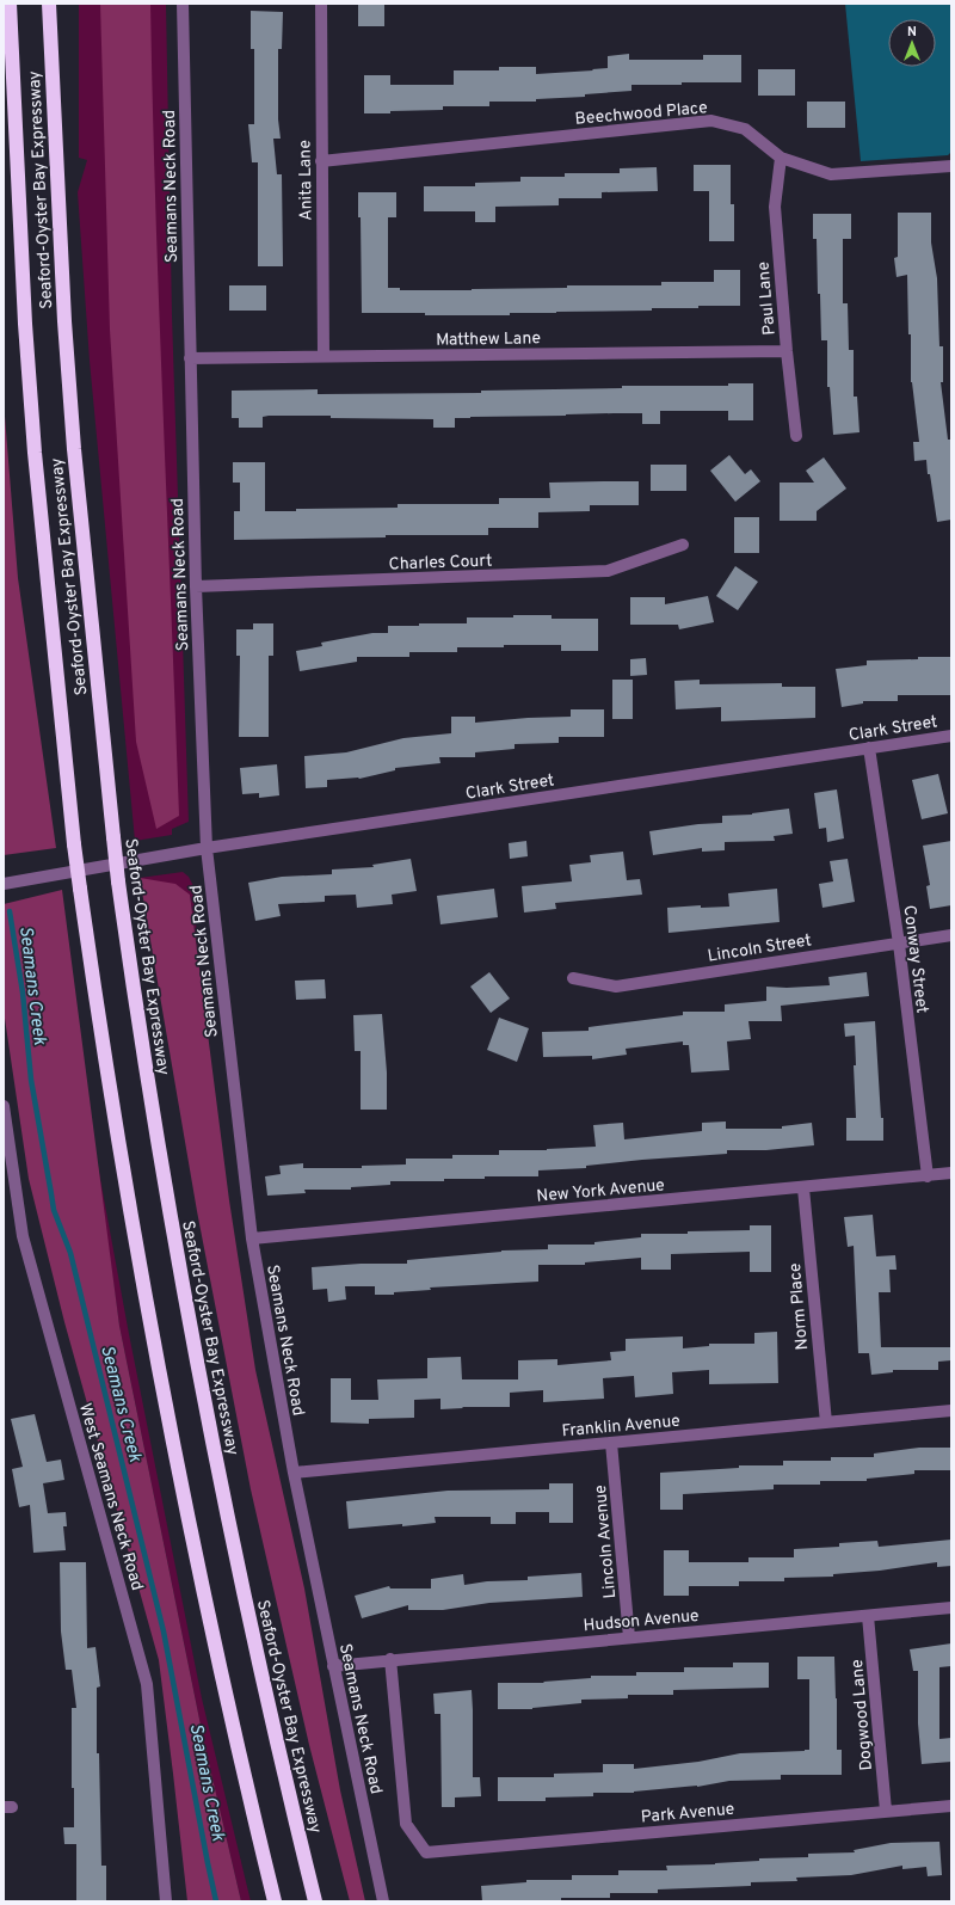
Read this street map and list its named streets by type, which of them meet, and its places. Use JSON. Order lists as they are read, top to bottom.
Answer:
{
  "streets": {
    "highway": ["Seaford-Oyster Bay Expressway"],
    "street": [
      "Beechwood Place",
      "Anita Lane",
      "Seamans Neck Road",
      "Paul Lane",
      "Matthew Lane",
      "Charles Court",
      "Clark Street",
      "Lincoln Street",
      "Conway Street",
      "New York Avenue",
      "Norm Place",
      "Franklin Avenue",
      "West Seamans Neck Road",
      "Lincoln Avenue",
      "Hudson Avenue",
      "Dogwood Lane",
      "Park Avenue"
    ]
  },
  "crossings": [
    ["Beechwood Place", "Anita Lane"],
    ["Beechwood Place", "Paul Lane"],
    ["Anita Lane", "Matthew Lane"],
    ["Seamans Neck Road", "Matthew Lane"],
    ["Seamans Neck Road", "Charles Court"],
    ["Seamans Neck Road", "Clark Street"],
    ["Seamans Neck Road", "New York Avenue"],
    ["Seamans Neck Road", "Franklin Avenue"],
    ["Seamans Neck Road", "Hudson Avenue"],
    ["Paul Lane", "Matthew Lane"],
    ["Clark Street", "Conway Street"],
    ["Lincoln Street", "Conway Street"],
    ["Conway Street", "New York Avenue"],
    ["New York Avenue", "Norm Place"],
    ["Norm Place", "Franklin Avenue"],
    ["Franklin Avenue", "Lincoln Avenue"],
    ["Lincoln Avenue", "Hudson Avenue"],
    ["Hudson Avenue", "Dogwood Lane"],
    ["Hudson Avenue", "Park Avenue"],
    ["Dogwood Lane", "Park Avenue"]
  ],
  "water": ["Seamans Creek"],
  "north": "top"
}
